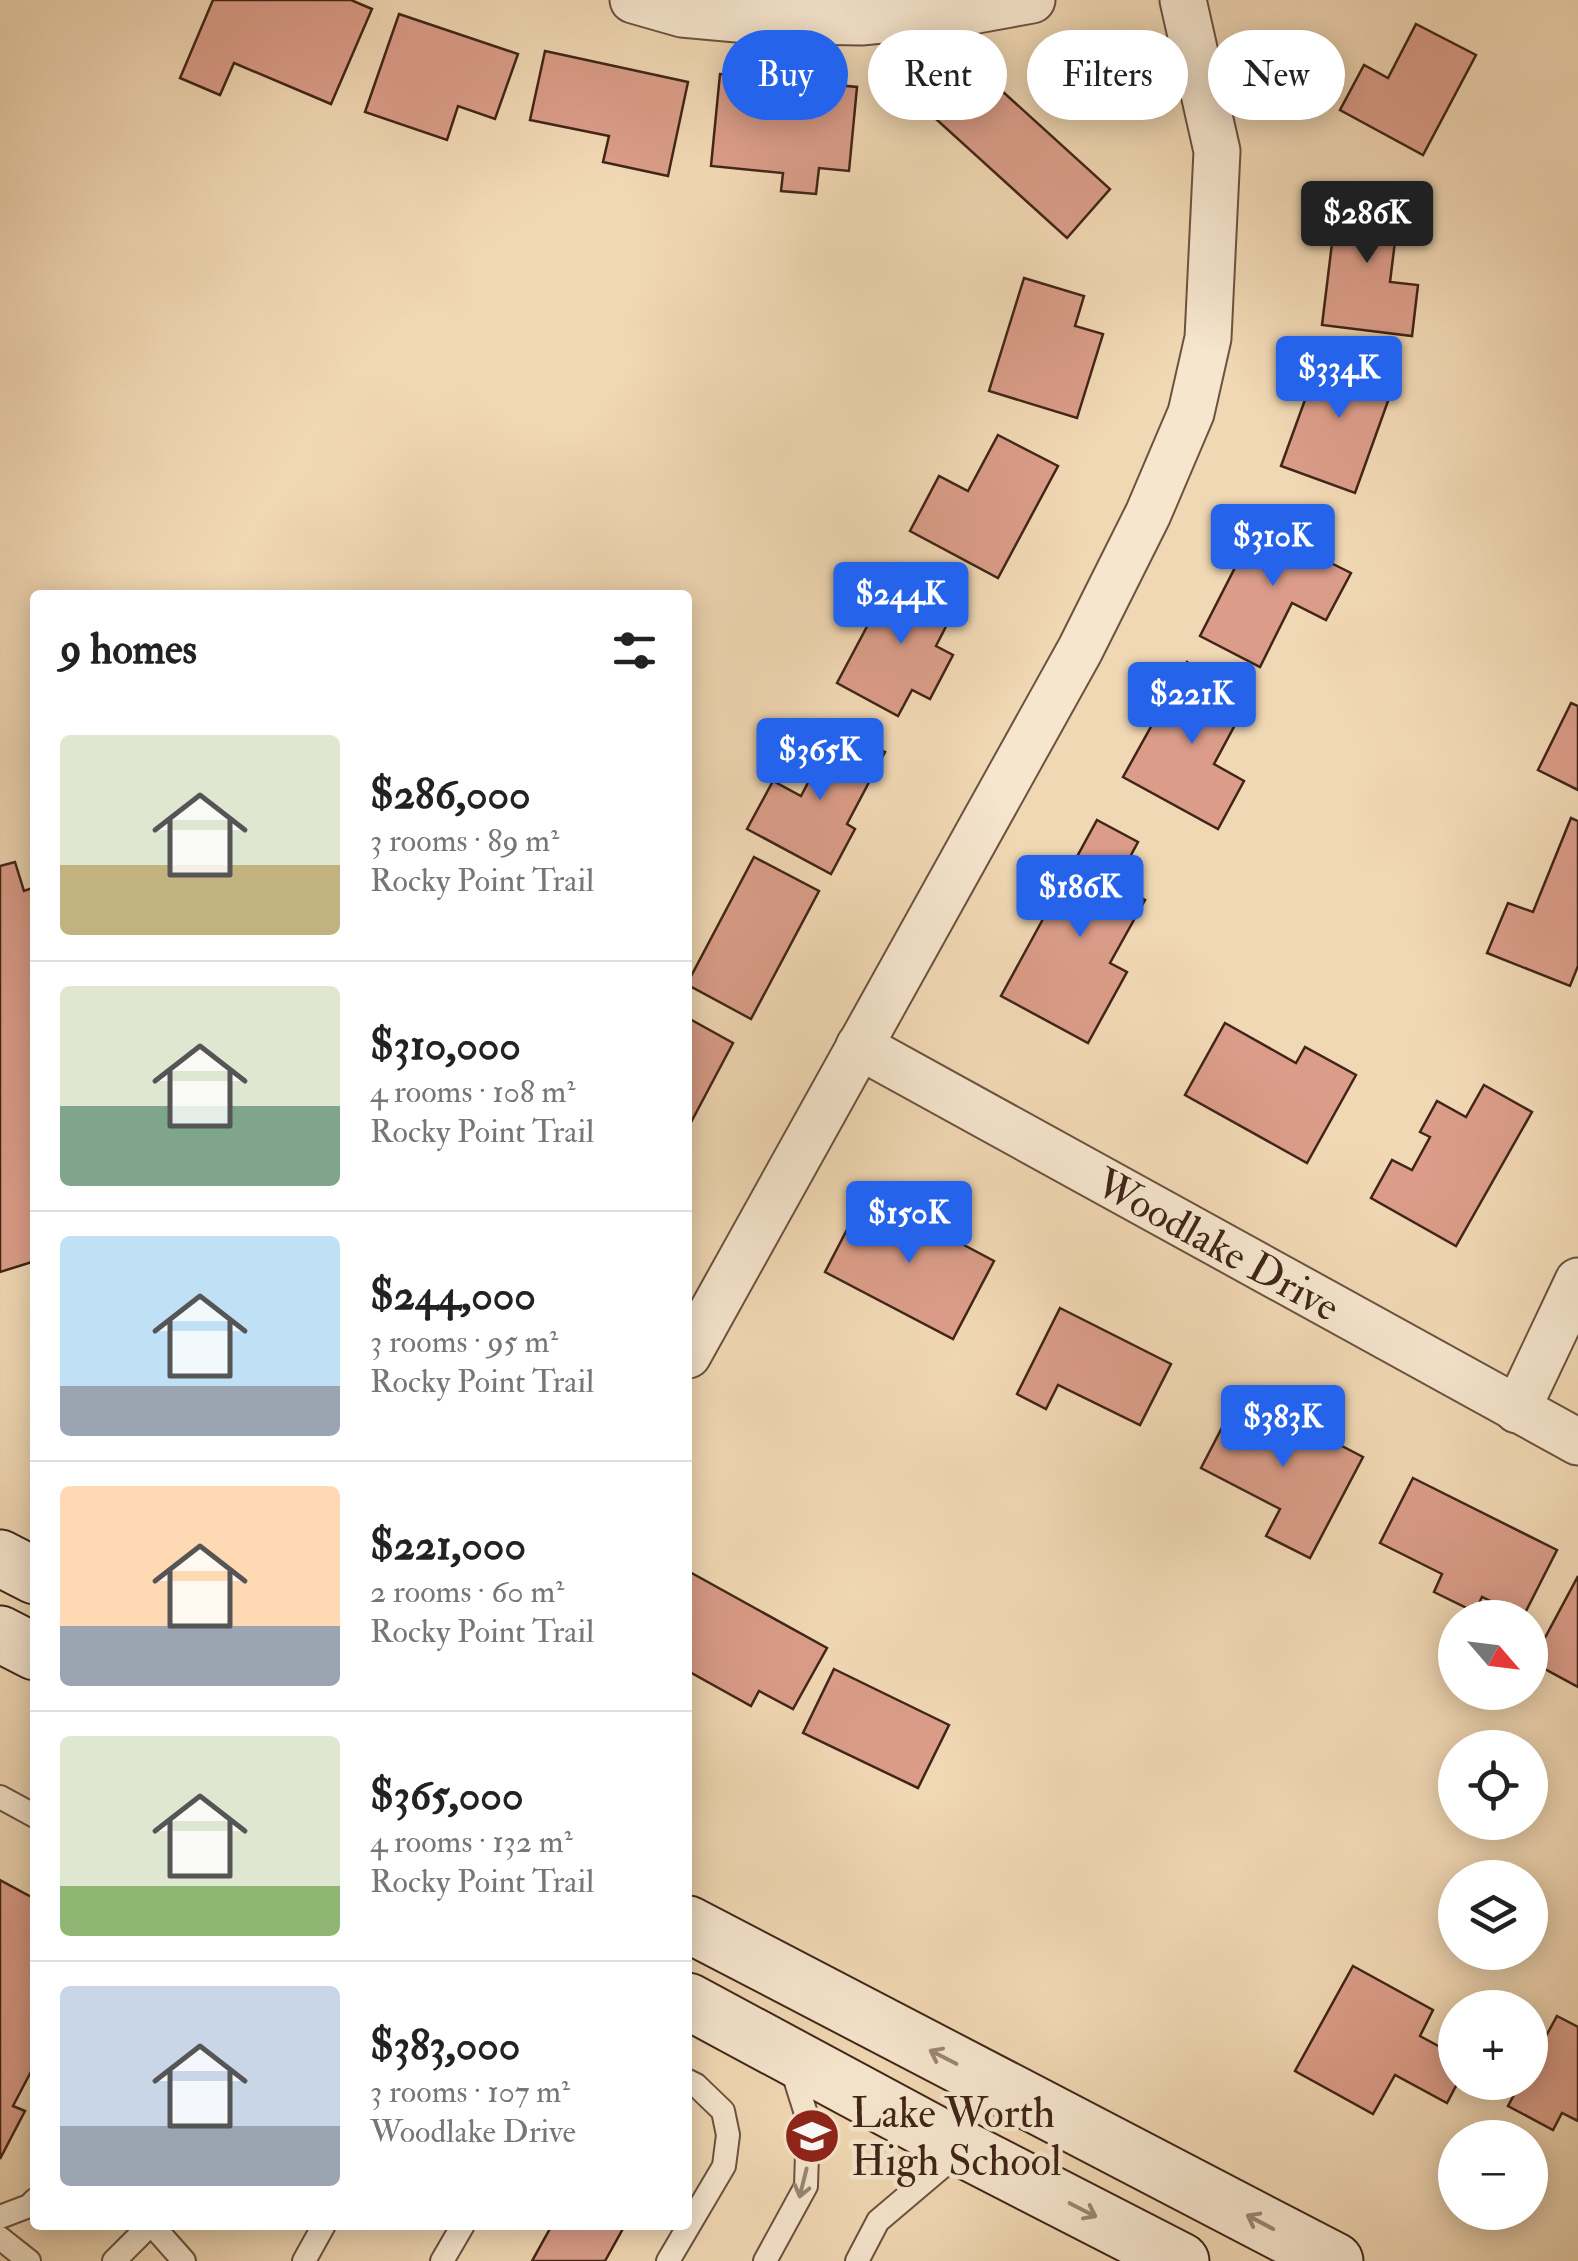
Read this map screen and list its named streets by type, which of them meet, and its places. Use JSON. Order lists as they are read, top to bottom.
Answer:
{
  "streets": {
    "street": ["Woodlake Drive"]
  },
  "places": {
    "school or university": ["Lake Worth High School"]
  },
  "north": "bottom right",
  "page": {
    "chip": [
      "Buy",
      "Rent",
      "Filters",
      "New"
    ],
    "price": [
      "$286K",
      "$334K",
      "$310K",
      "$244K",
      "$221K",
      "$365K",
      "$186K",
      "$150K",
      "$383K"
    ],
    "heading": "9 homes",
    "list": [
      {
        "name": "$286,000",
        "note": "3 rooms · 89 m² · Rocky Point Trail"
      },
      {
        "name": "$310,000",
        "note": "4 rooms · 108 m² · Rocky Point Trail"
      },
      {
        "name": "$244,000",
        "note": "3 rooms · 95 m² · Rocky Point Trail"
      },
      {
        "name": "$221,000",
        "note": "2 rooms · 60 m² · Rocky Point Trail"
      },
      {
        "name": "$365,000",
        "note": "4 rooms · 132 m² · Rocky Point Trail"
      },
      {
        "name": "$383,000",
        "note": "3 rooms · 107 m² · Woodlake Drive"
      }
    ],
    "map_buttons": ["+", "−"]
  }
}
